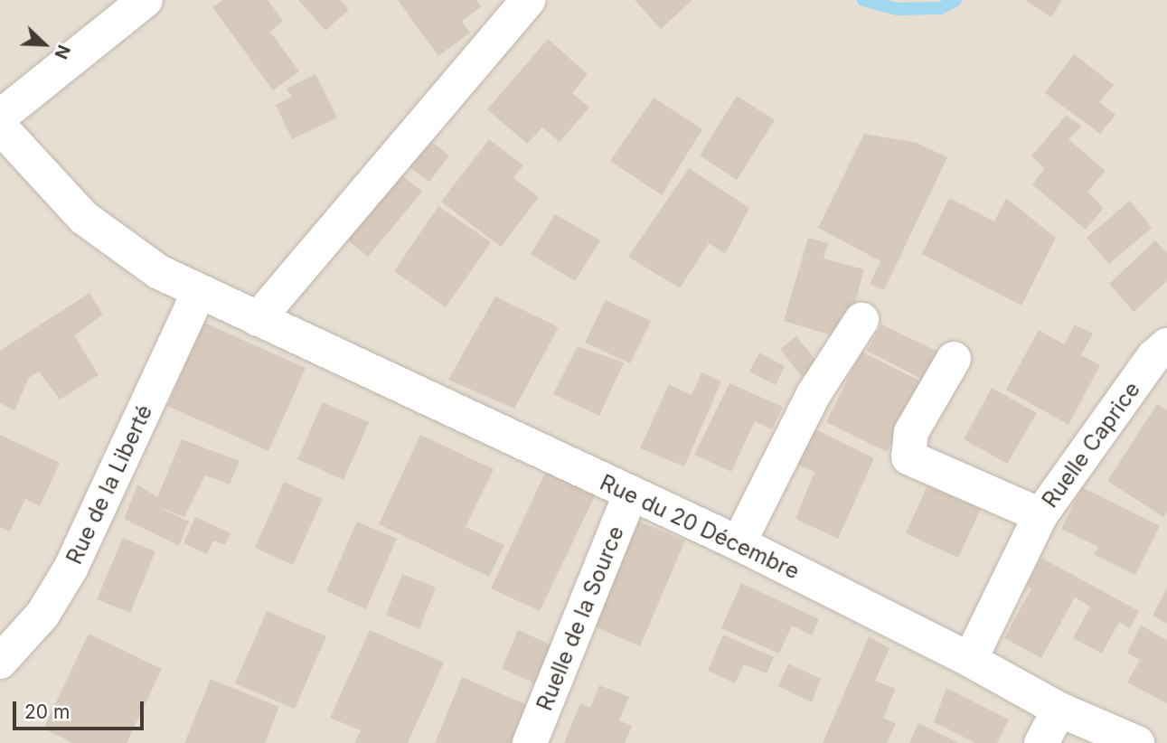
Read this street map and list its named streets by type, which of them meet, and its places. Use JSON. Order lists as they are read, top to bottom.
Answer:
{
  "streets": {
    "street": [
      "Ruelle Caprice",
      "Rue de la Liberté",
      "Rue du 20 Décembre",
      "Ruelle de la Source"
    ]
  },
  "crossings": [
    ["Ruelle Caprice", "Rue du 20 Décembre"],
    ["Rue de la Liberté", "Rue du 20 Décembre"],
    ["Rue du 20 Décembre", "Ruelle de la Source"]
  ],
  "scale_bar": "20 m",
  "north": "bottom right"
}
